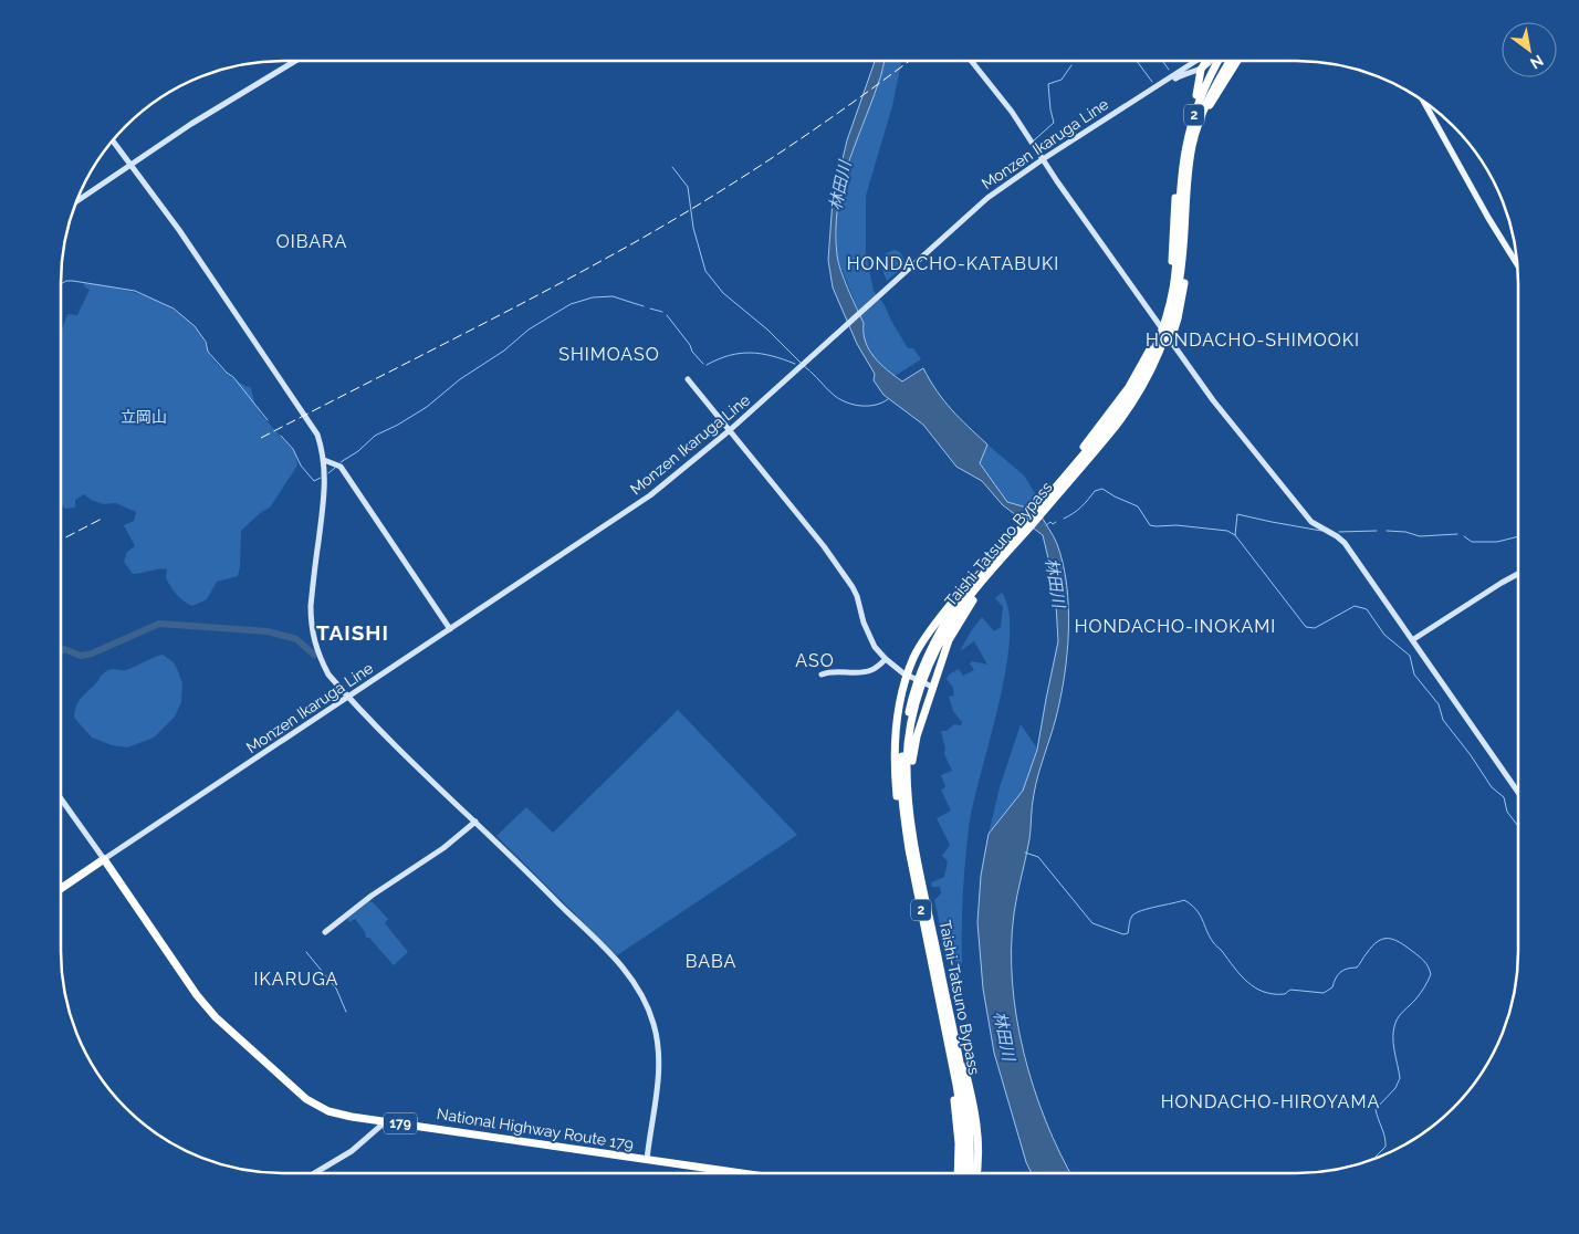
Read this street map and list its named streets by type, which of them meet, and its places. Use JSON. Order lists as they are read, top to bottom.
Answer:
{
  "streets": {
    "highway": [
      "2",
      "Taishi-Tatsuno Bypass",
      "179",
      "National Highway Route 179"
    ],
    "street": ["Monzen Ikaruga Line"]
  },
  "crossings": [
    ["Monzen Ikaruga Line", "National Highway Route 179"]
  ],
  "districts": [
    "OIBARA",
    "HONDACHO-KATABUKI",
    "HONDACHO-SHIMOOKI",
    "SHIMOASO",
    "HONDACHO-INOKAMI",
    "TAISHI",
    "ASO",
    "BABA",
    "IKARUGA",
    "HONDACHO-HIROYAMA"
  ],
  "water": ["林田川"],
  "parks": ["立岡山"],
  "north": "bottom right"
}
